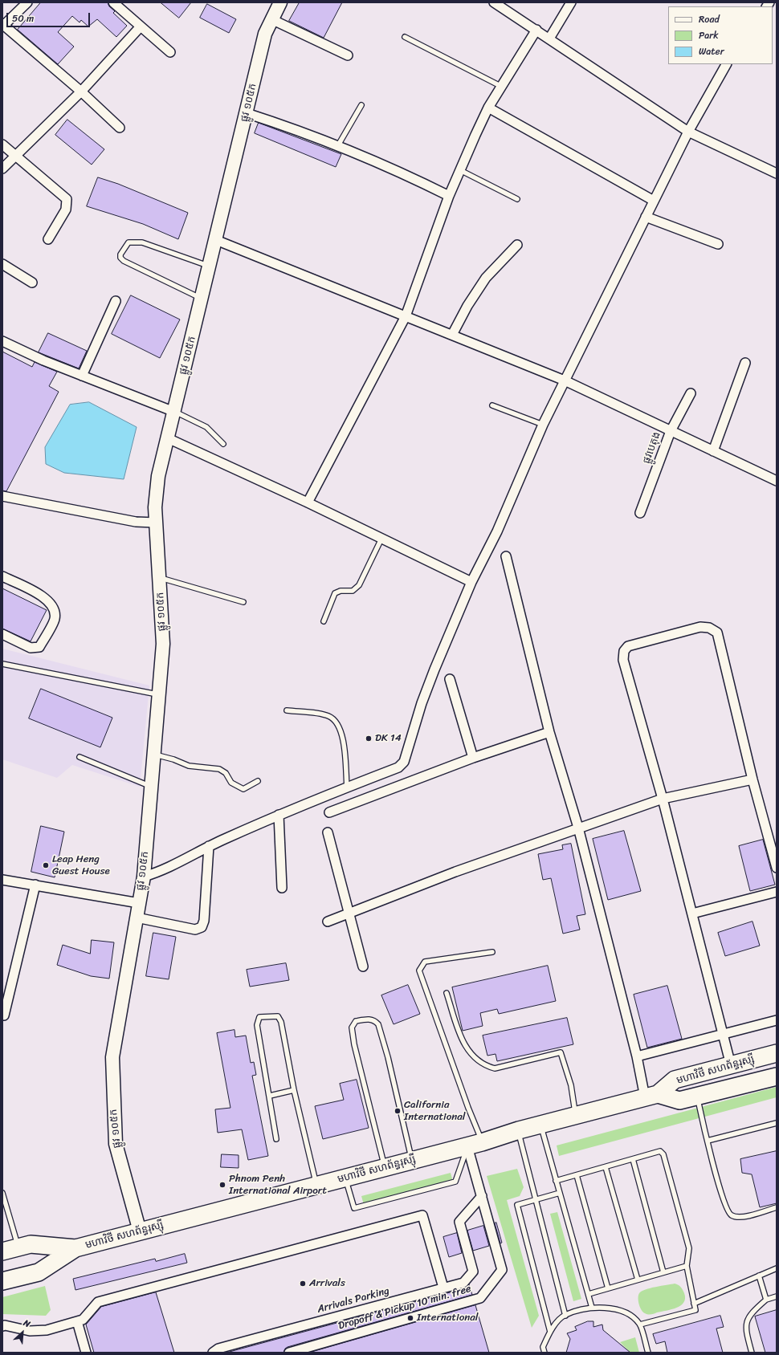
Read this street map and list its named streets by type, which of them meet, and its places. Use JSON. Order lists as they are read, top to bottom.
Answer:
{
  "streets": {
    "highway": ["មហាវិថី សហព័ន្ធរុស្ស៊ី"],
    "main road": ["ផ្លូវ ១០៥ក"],
    "street": ["ផ្លូវបេតុង", "Arrivals Parking", "Dropoff & Pickup 10 min. free"]
  },
  "crossings": [
    ["ផ្លូវ ១០៥ក", "មហាវិថី សហព័ន្ធរុស្ស៊ី"],
    ["Arrivals Parking", "Dropoff & Pickup 10 min. free"]
  ],
  "places": [
    "DK 14",
    "Leap Heng Guest House",
    "California International",
    "Phnom Penh International Airport",
    "Arrivals",
    "International"
  ],
  "legend": ["Road", "Park", "Water"],
  "scale_bar": "50 m",
  "north": "top right"
}
